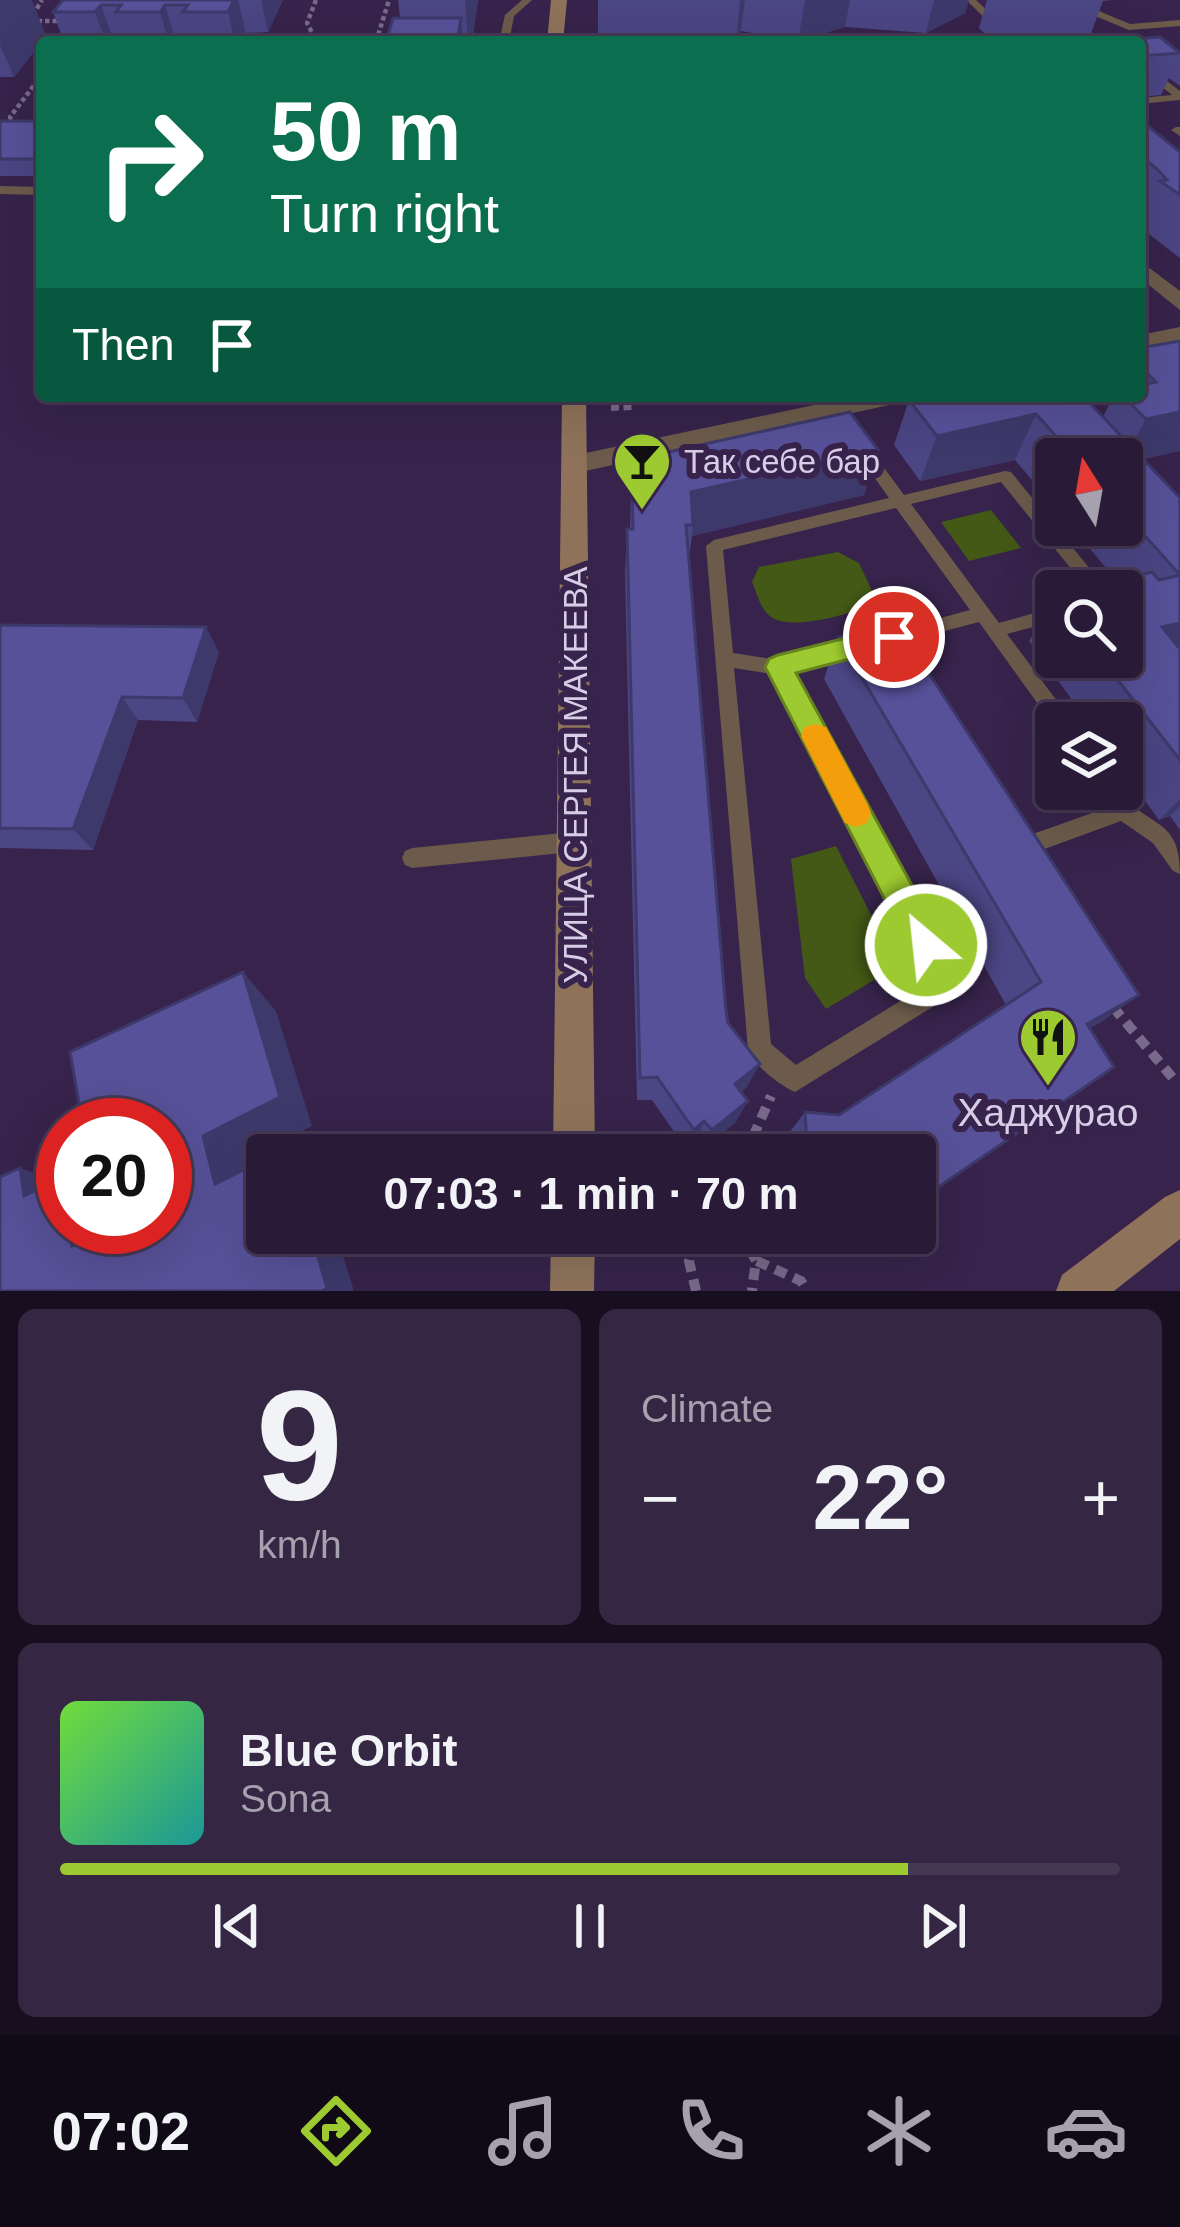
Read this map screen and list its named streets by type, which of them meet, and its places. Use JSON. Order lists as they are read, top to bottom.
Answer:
{
  "streets": {
    "street": ["УЛИЦА СЕРГЕЯ МАКЕЕВА"]
  },
  "places": {
    "bar": ["Так себе бар"],
    "restaurant": ["Хаджурао"]
  },
  "north": "top",
  "page": {
    "turn": ["50 m", "Turn right"],
    "then": "Then",
    "limit": "20",
    "trip": "07:03 · 1 min · 70 m",
    "tile": [
      ["9", "km/h"],
      "Climate"
    ],
    "heat": ["−", "22°", "+"],
    "song": ["Blue Orbit", "Sona"],
    "tabs": "07:02"
  }
}
